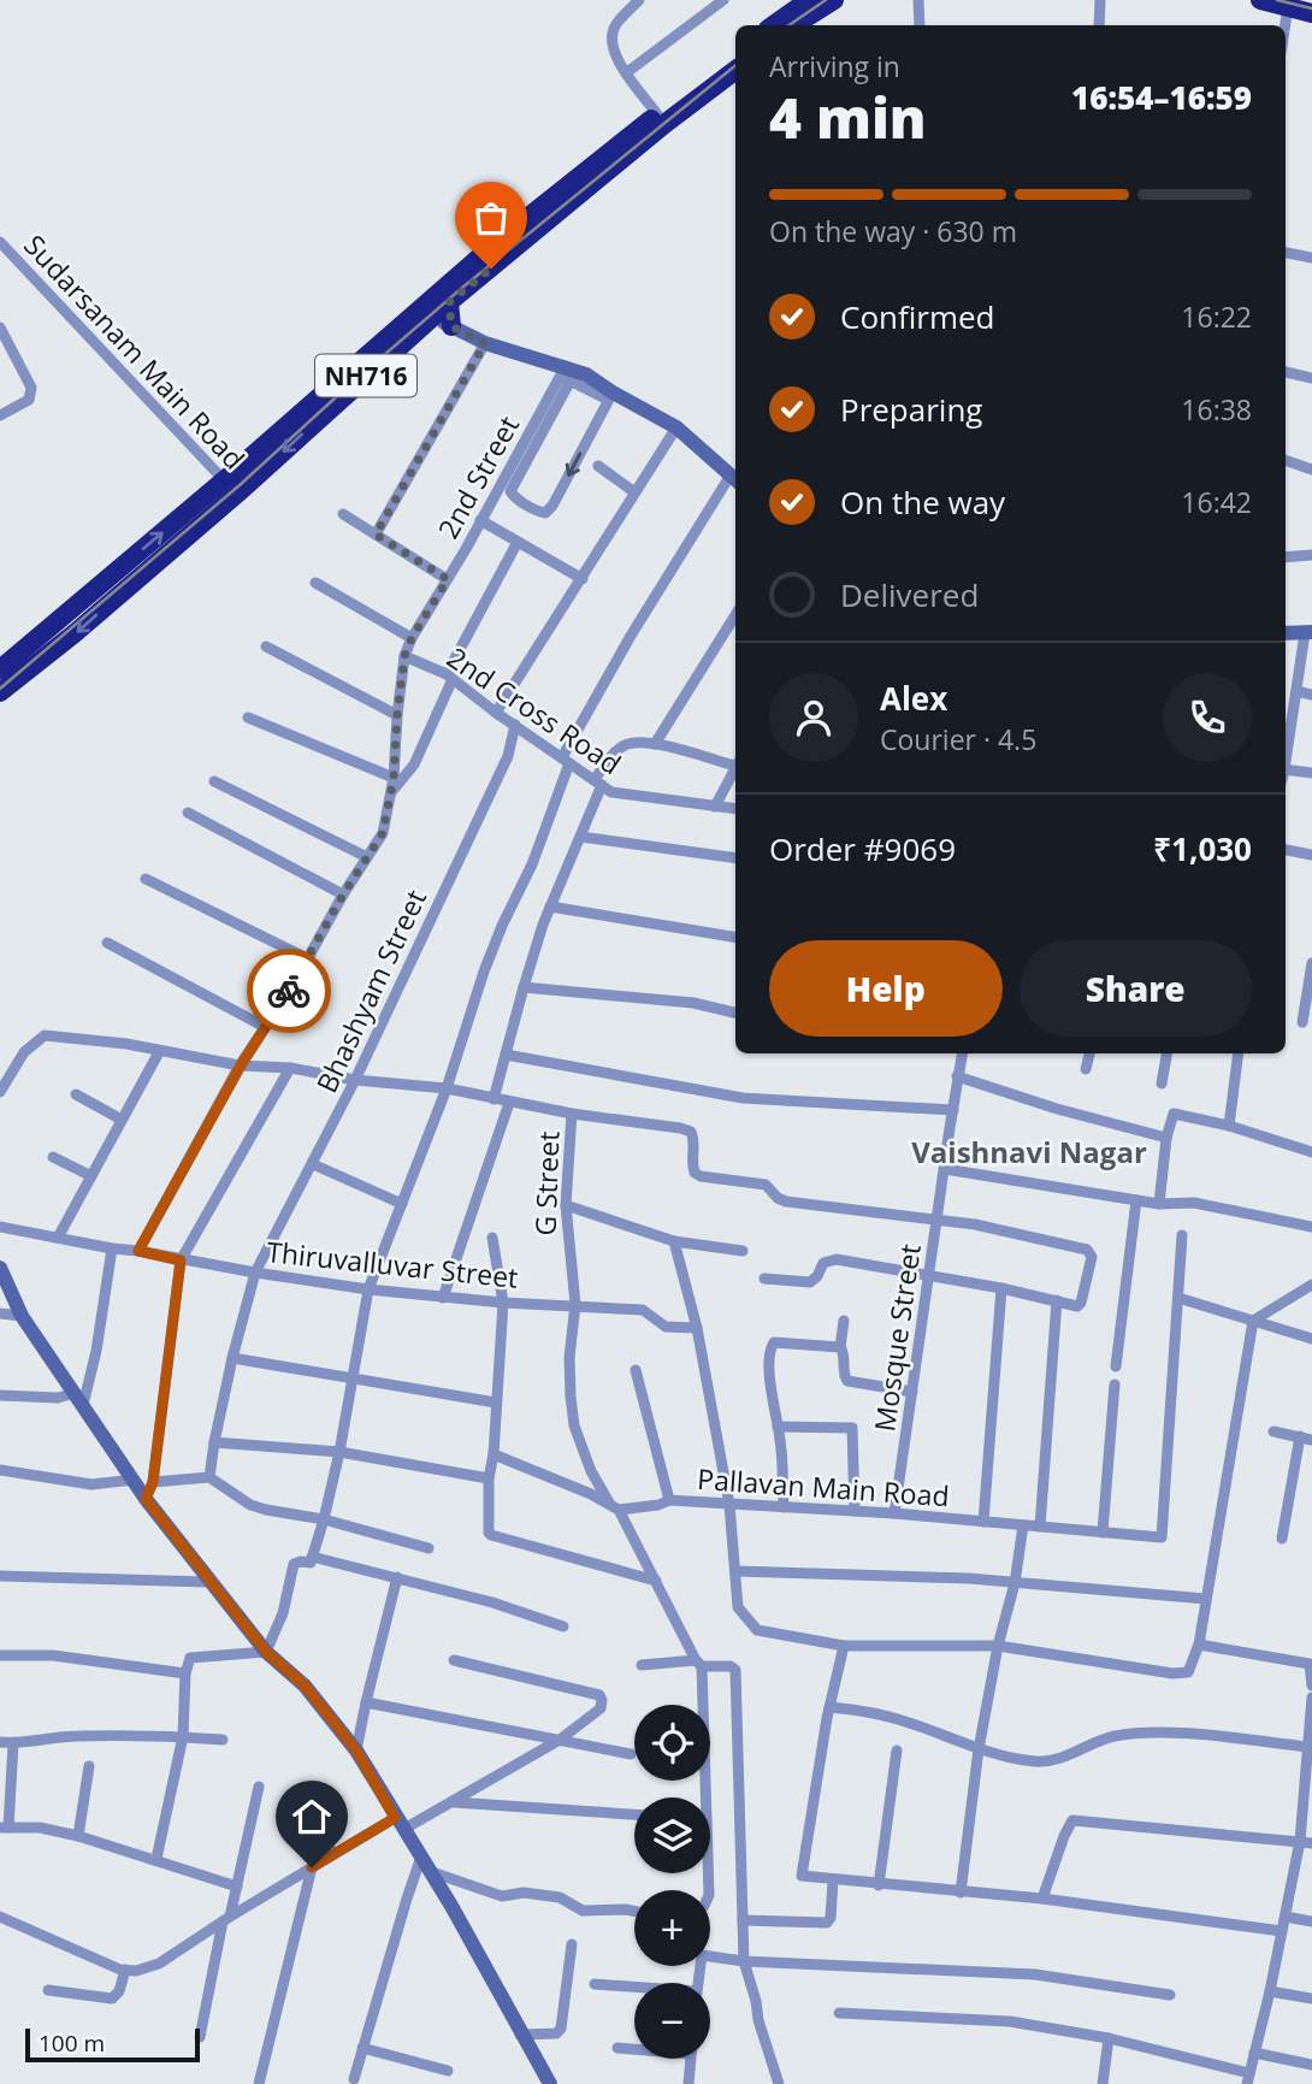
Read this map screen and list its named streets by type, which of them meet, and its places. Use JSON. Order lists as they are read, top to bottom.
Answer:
{
  "streets": {
    "highway": ["NH716"],
    "street": [
      "Sudarsanam Main Road",
      "2nd Street",
      "2nd Cross Road",
      "Bhashyam Street",
      "G Street",
      "Thiruvalluvar Street",
      "Mosque Street",
      "Pallavan Main Road"
    ]
  },
  "crossings": [
    ["Sudarsanam Main Road", "NH716"],
    ["2nd Street", "2nd Cross Road"],
    ["2nd Street", "Thiruvalluvar Street"],
    ["2nd Cross Road", "Bhashyam Street"],
    ["Bhashyam Street", "Thiruvalluvar Street"],
    ["G Street", "Thiruvalluvar Street"],
    ["G Street", "Pallavan Main Road"],
    ["Mosque Street", "Pallavan Main Road"]
  ],
  "districts": ["Vaishnavi Nagar"],
  "scale_bar": "100 m",
  "page": {
    "heading": ["4 min", "Arriving in", "16:54–16:59"],
    "panel": [
      "Alex",
      "Courier · 4.5",
      "Order #9069",
      "₹1,030"
    ],
    "bar": "On the way · 630 m",
    "list": [
      ["Confirmed", "16:22"],
      ["Preparing", "16:38"],
      ["On the way", "16:42"],
      "Delivered"
    ],
    "buttons": ["Help", "Share"],
    "map_buttons": ["+", "−"],
    "scale": "100 m"
  }
}
